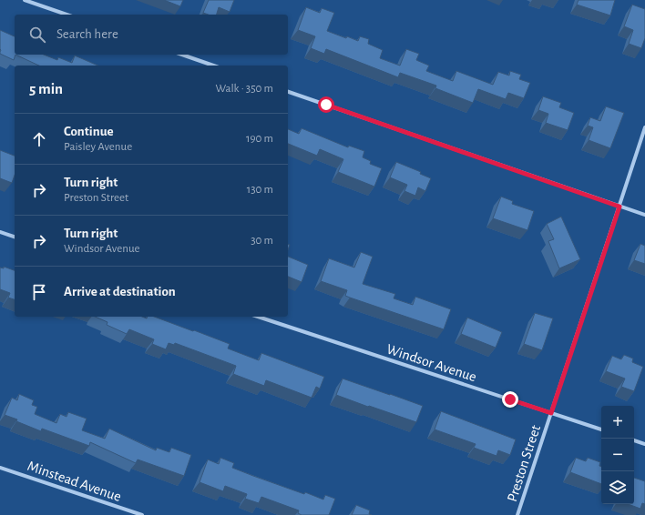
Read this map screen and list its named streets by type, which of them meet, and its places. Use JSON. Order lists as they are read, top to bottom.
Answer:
{
  "streets": {
    "street": ["Windsor Avenue", "Preston Street", "Minstead Avenue"]
  },
  "crossings": [
    ["Windsor Avenue", "Preston Street"]
  ],
  "page": {
    "search": "Search here",
    "heading": ["5 min", "Walk · 350 m"],
    "list": [
      ["Continue", "Paisley Avenue", "190 m"],
      ["Turn right", "Preston Street", "130 m"],
      ["Turn right", "Windsor Avenue", "30 m"],
      "Arrive at destination"
    ],
    "map_buttons": ["+", "−"]
  }
}
